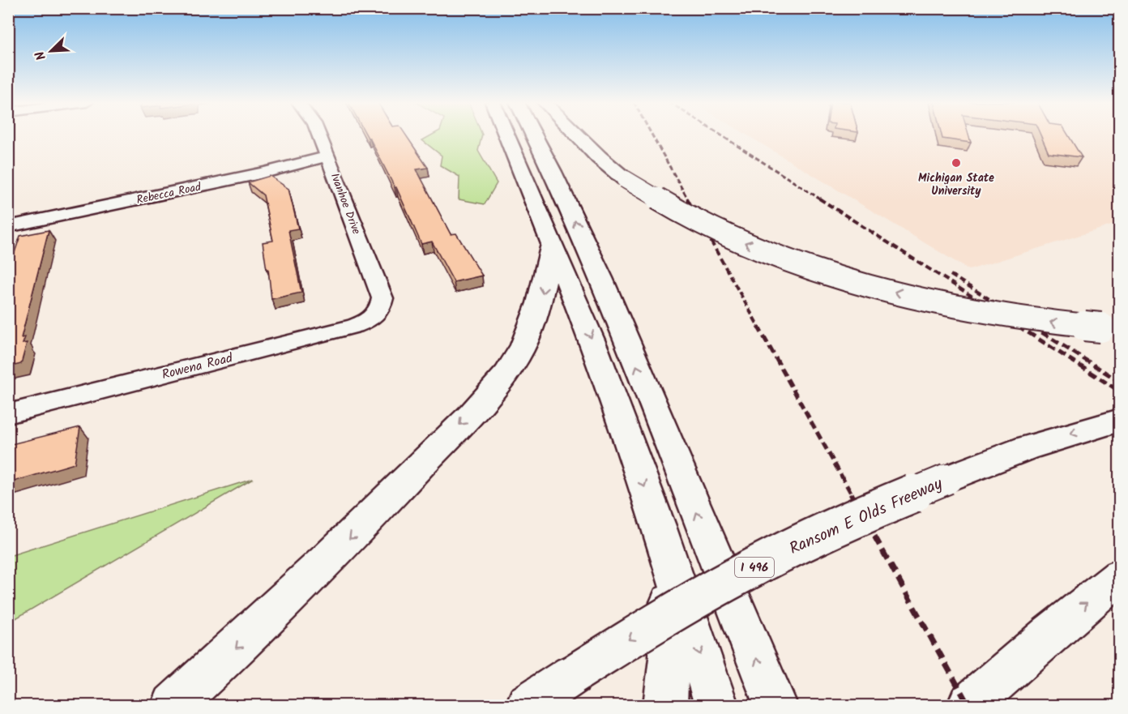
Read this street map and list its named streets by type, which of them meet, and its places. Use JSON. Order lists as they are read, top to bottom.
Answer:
{
  "streets": {
    "highway": ["Ransom E Olds Freeway", "I 496"],
    "street": ["Rebecca Road", "Ivanhoe Drive", "Rowena Road"]
  },
  "crossings": [
    ["Rebecca Road", "Ivanhoe Drive"],
    ["Ivanhoe Drive", "Rowena Road"]
  ],
  "places": ["Michigan State University"],
  "north": "bottom left"
}
